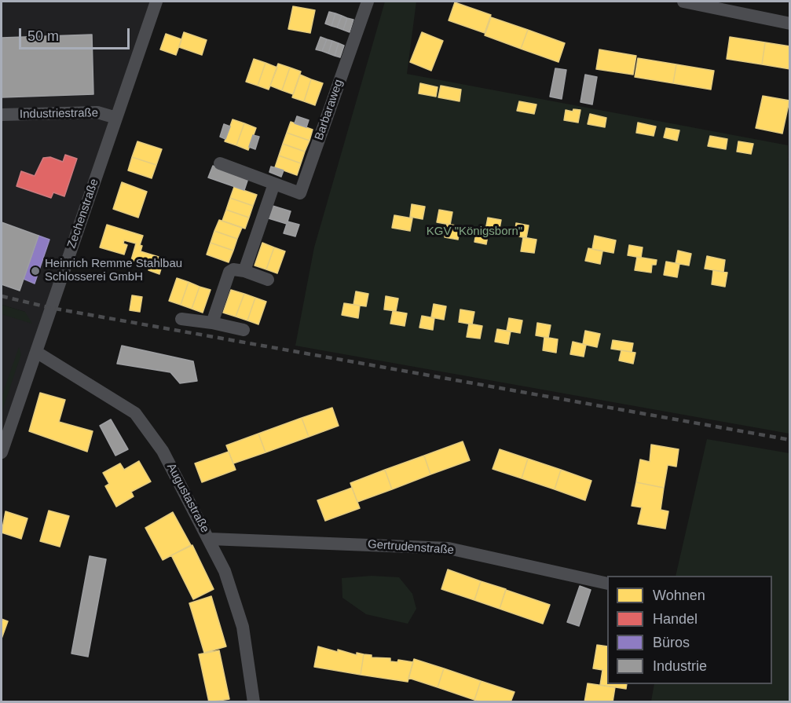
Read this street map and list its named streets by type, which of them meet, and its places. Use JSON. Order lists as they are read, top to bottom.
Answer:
{
  "streets": {
    "street": [
      "Barbaraweg",
      "Industriestraße",
      "Zechenstraße",
      "Augustastraße",
      "Gertrudenstraße"
    ]
  },
  "crossings": [
    ["Industriestraße", "Zechenstraße"],
    ["Zechenstraße", "Augustastraße"],
    ["Augustastraße", "Gertrudenstraße"]
  ],
  "parks": ["KGV \"Königsborn\""],
  "places": ["Heinrich Remme Stahlbau Schlosserei GmbH"],
  "legend": [
    "Wohnen",
    "Handel",
    "Büros",
    "Industrie"
  ],
  "scale_bar": "50 m"
}
